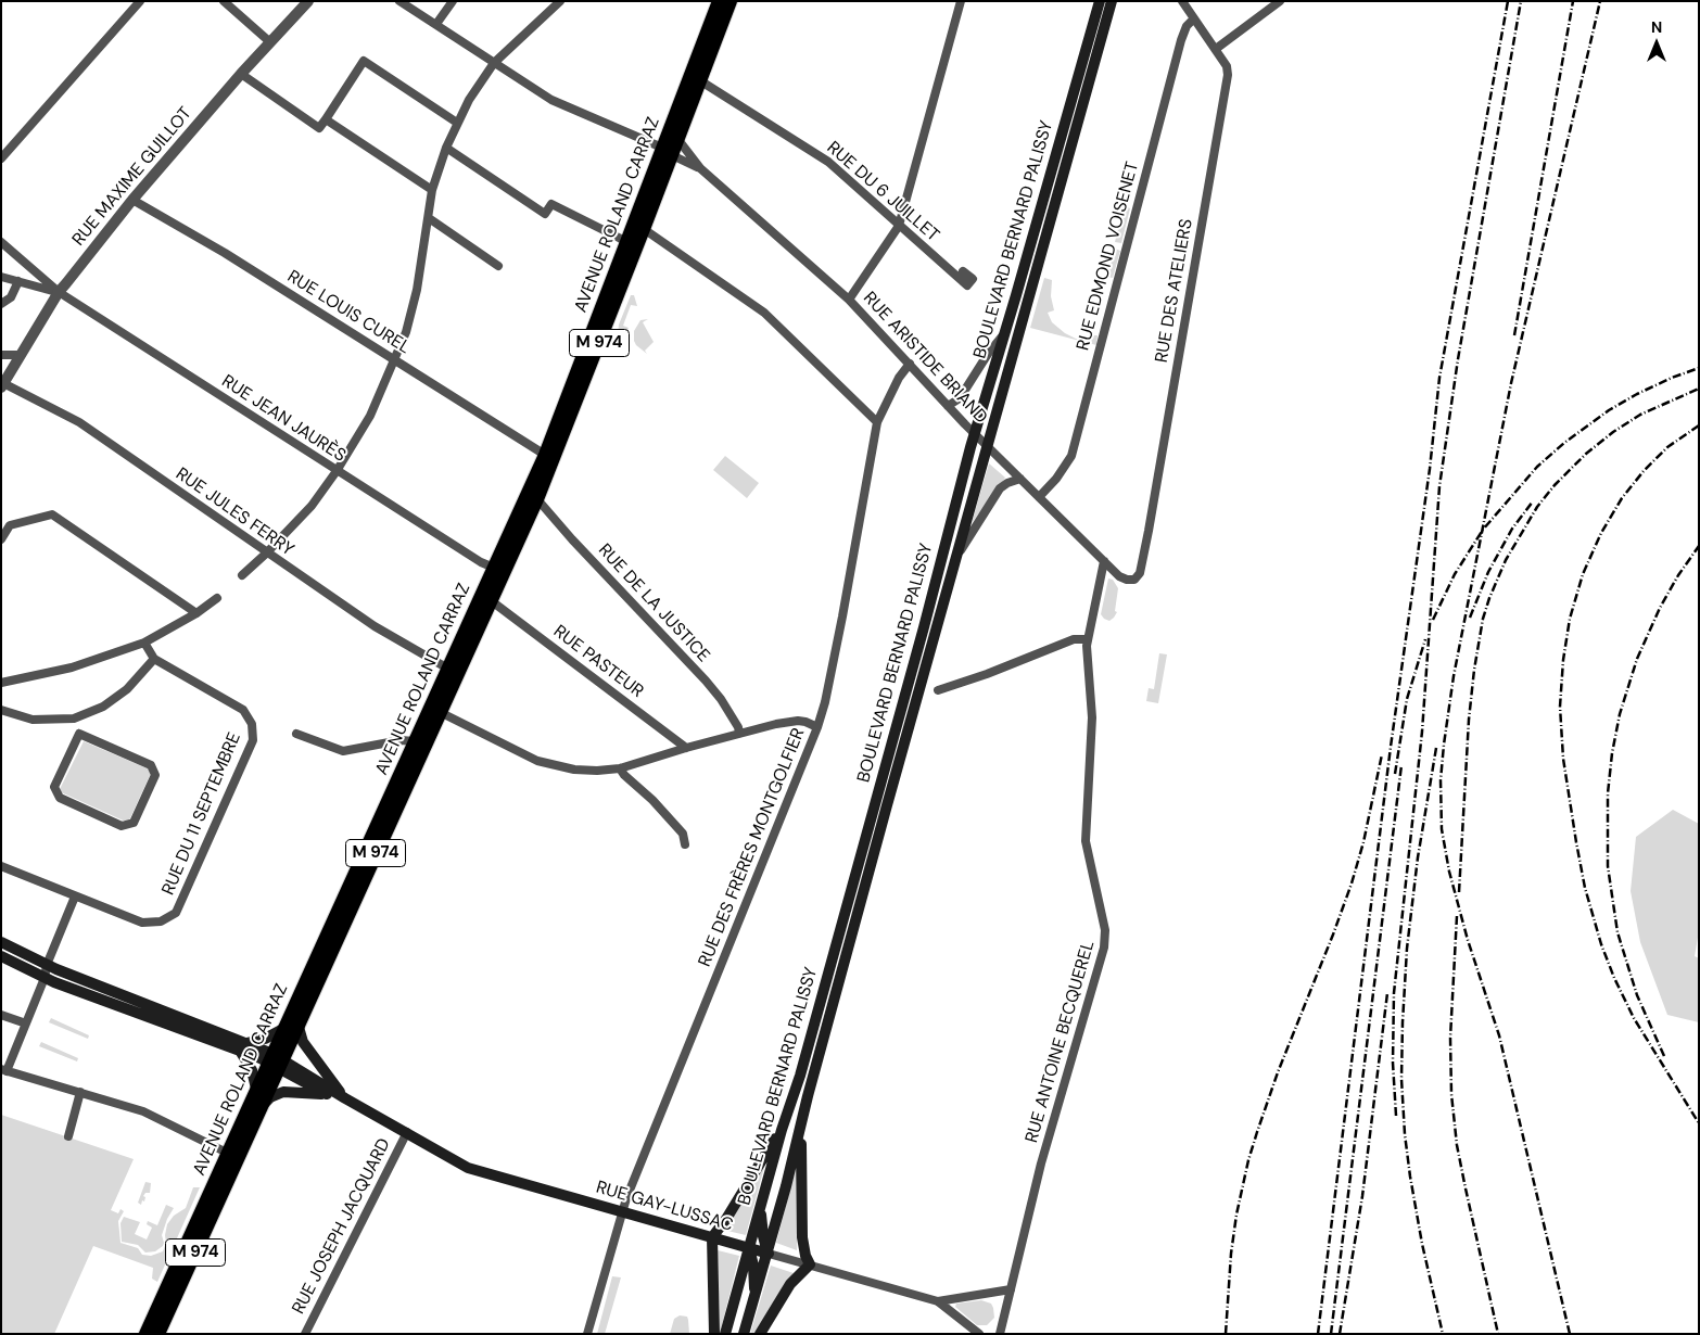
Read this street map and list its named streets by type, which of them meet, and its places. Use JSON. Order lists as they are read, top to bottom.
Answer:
{
  "streets": {
    "main road": [
      "AVENUE ROLAND CARRAZ",
      "BOULEVARD BERNARD PALISSY",
      "M 974",
      "RUE GAY-LUSSAC"
    ],
    "street": [
      "RUE MAXIME GUILLOT",
      "RUE DU 6 JUILLET",
      "RUE EDMOND VOISENET",
      "RUE DES ATELIERS",
      "RUE LOUIS CUREL",
      "RUE ARISTIDE BRIAND",
      "RUE JEAN JAURÈS",
      "RUE JULES FERRY",
      "RUE DE LA JUSTICE",
      "RUE PASTEUR",
      "RUE DU 11 SEPTEMBRE",
      "RUE DES FRÈRES MONTGOLFIER",
      "RUE ANTOINE BECQUEREL",
      "RUE JOSEPH JACQUARD"
    ]
  },
  "crossings": [
    ["RUE MAXIME GUILLOT", "RUE LOUIS CUREL"],
    ["RUE MAXIME GUILLOT", "RUE JEAN JAURÈS"],
    ["RUE MAXIME GUILLOT", "RUE JULES FERRY"],
    ["RUE DU 6 JUILLET", "AVENUE ROLAND CARRAZ"],
    ["AVENUE ROLAND CARRAZ", "RUE LOUIS CUREL"],
    ["AVENUE ROLAND CARRAZ", "M 974"],
    ["AVENUE ROLAND CARRAZ", "RUE ARISTIDE BRIAND"],
    ["AVENUE ROLAND CARRAZ", "RUE JEAN JAURÈS"],
    ["AVENUE ROLAND CARRAZ", "RUE JULES FERRY"],
    ["AVENUE ROLAND CARRAZ", "RUE DE LA JUSTICE"],
    ["AVENUE ROLAND CARRAZ", "RUE PASTEUR"],
    ["AVENUE ROLAND CARRAZ", "RUE GAY-LUSSAC"],
    ["BOULEVARD BERNARD PALISSY", "RUE ARISTIDE BRIAND"],
    ["BOULEVARD BERNARD PALISSY", "RUE GAY-LUSSAC"],
    ["RUE EDMOND VOISENET", "RUE DES ATELIERS"],
    ["RUE EDMOND VOISENET", "RUE ARISTIDE BRIAND"],
    ["RUE DES ATELIERS", "RUE ARISTIDE BRIAND"],
    ["RUE ARISTIDE BRIAND", "RUE DES FRÈRES MONTGOLFIER"],
    ["RUE ARISTIDE BRIAND", "RUE ANTOINE BECQUEREL"],
    ["RUE DES FRÈRES MONTGOLFIER", "RUE GAY-LUSSAC"],
    ["RUE GAY-LUSSAC", "RUE JOSEPH JACQUARD"]
  ],
  "north": "top"
}
